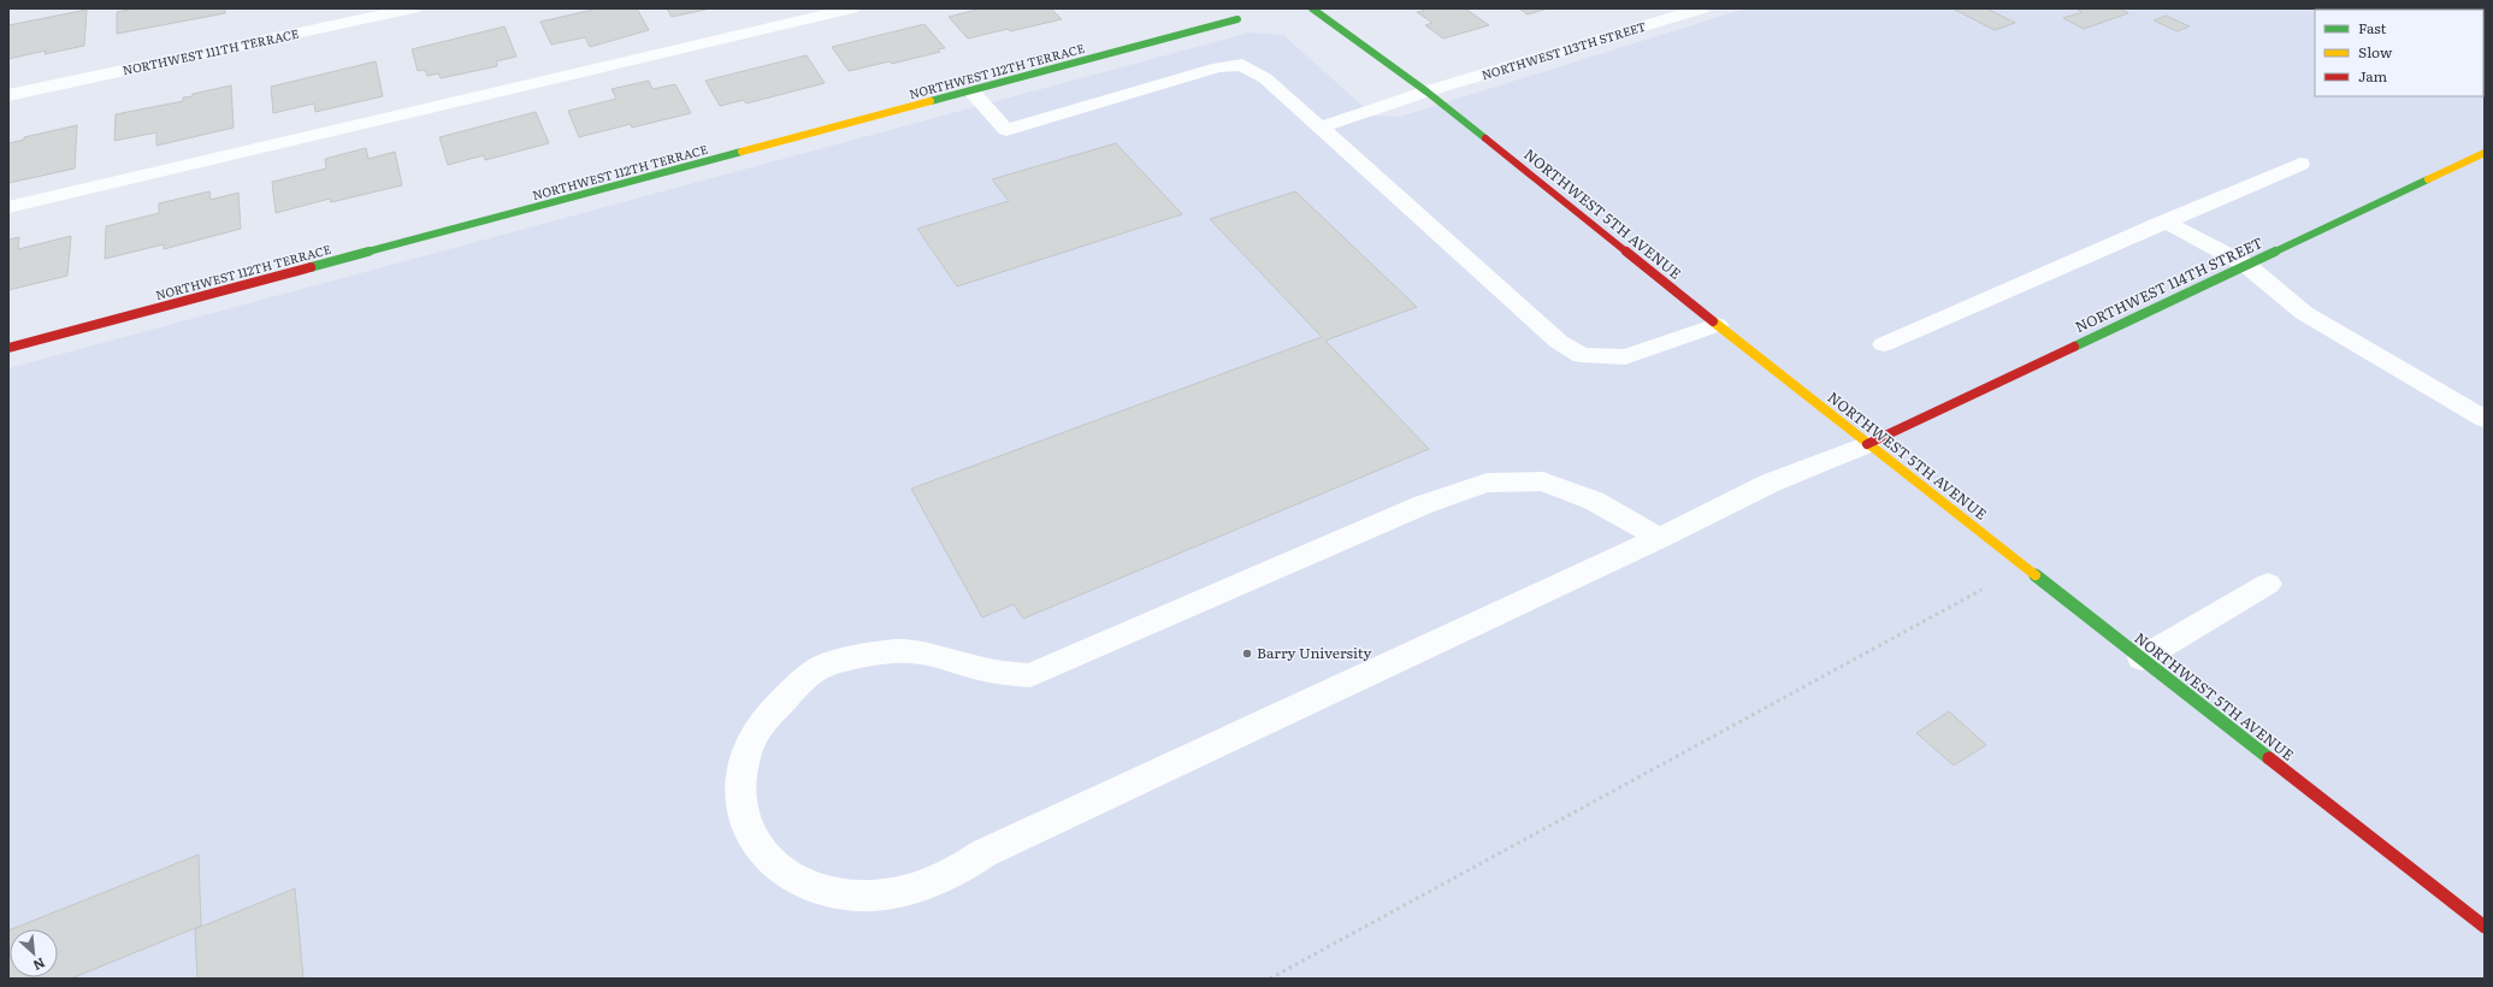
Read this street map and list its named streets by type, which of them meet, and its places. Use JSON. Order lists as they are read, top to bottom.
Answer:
{
  "streets": {
    "street": [
      "NORTHWEST 113TH STREET",
      "NORTHWEST 111TH TERRACE",
      "NORTHWEST 112TH TERRACE",
      "NORTHWEST 5TH AVENUE",
      "NORTHWEST 114TH STREET"
    ]
  },
  "crossings": [
    ["NORTHWEST 113TH STREET", "NORTHWEST 5TH AVENUE"],
    ["NORTHWEST 5TH AVENUE", "NORTHWEST 114TH STREET"]
  ],
  "places": ["Barry University"],
  "legend": ["Fast", "Slow", "Jam"],
  "north": "bottom right"
}
